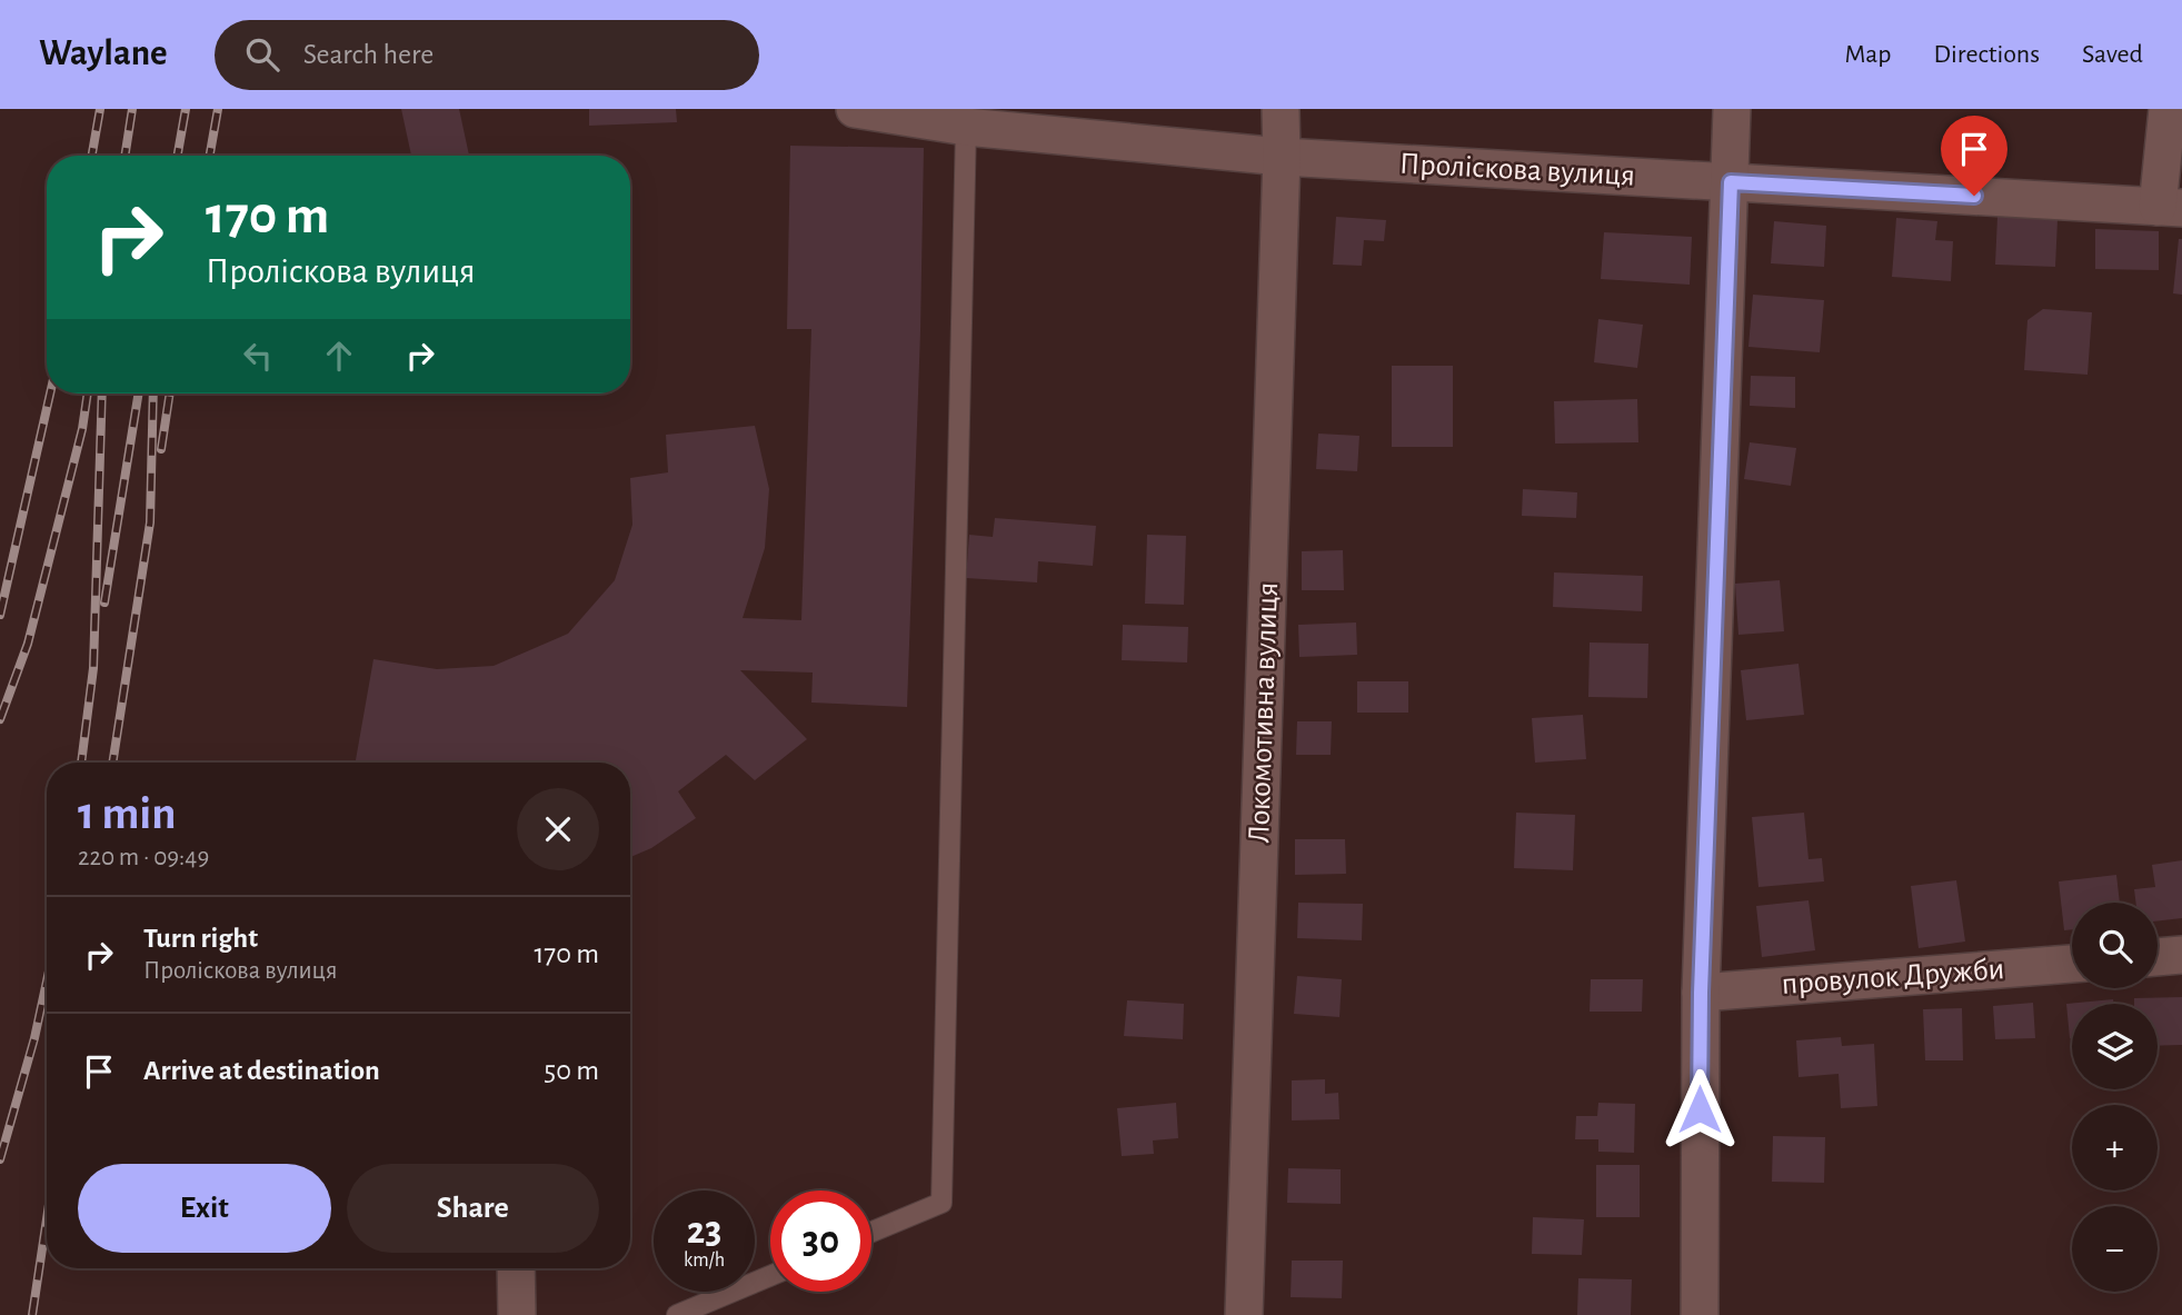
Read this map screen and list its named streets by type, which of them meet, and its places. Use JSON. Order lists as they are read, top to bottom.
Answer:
{
  "streets": {
    "street": ["Проліскова вулиця", "Локомотивна вулиця", "провулок Дружби"]
  },
  "crossings": [
    ["Проліскова вулиця", "Локомотивна вулиця"]
  ],
  "page": {
    "header": "Waylane",
    "search": "Search here",
    "nav": ["Map", "Directions", "Saved"],
    "turn": ["170 m", "Проліскова вулиця"],
    "heading": ["1 min", "220 m · 09:49"],
    "list": [
      {
        "name": "Turn right",
        "note": "Проліскова вулиця",
        "value": "170 m"
      },
      {
        "name": "Arrive at destination",
        "value": "50 m"
      }
    ],
    "map_buttons": ["+", "−"],
    "buttons": ["Exit", "Share"],
    "speed": "23 km/h",
    "limit": "30"
  }
}
